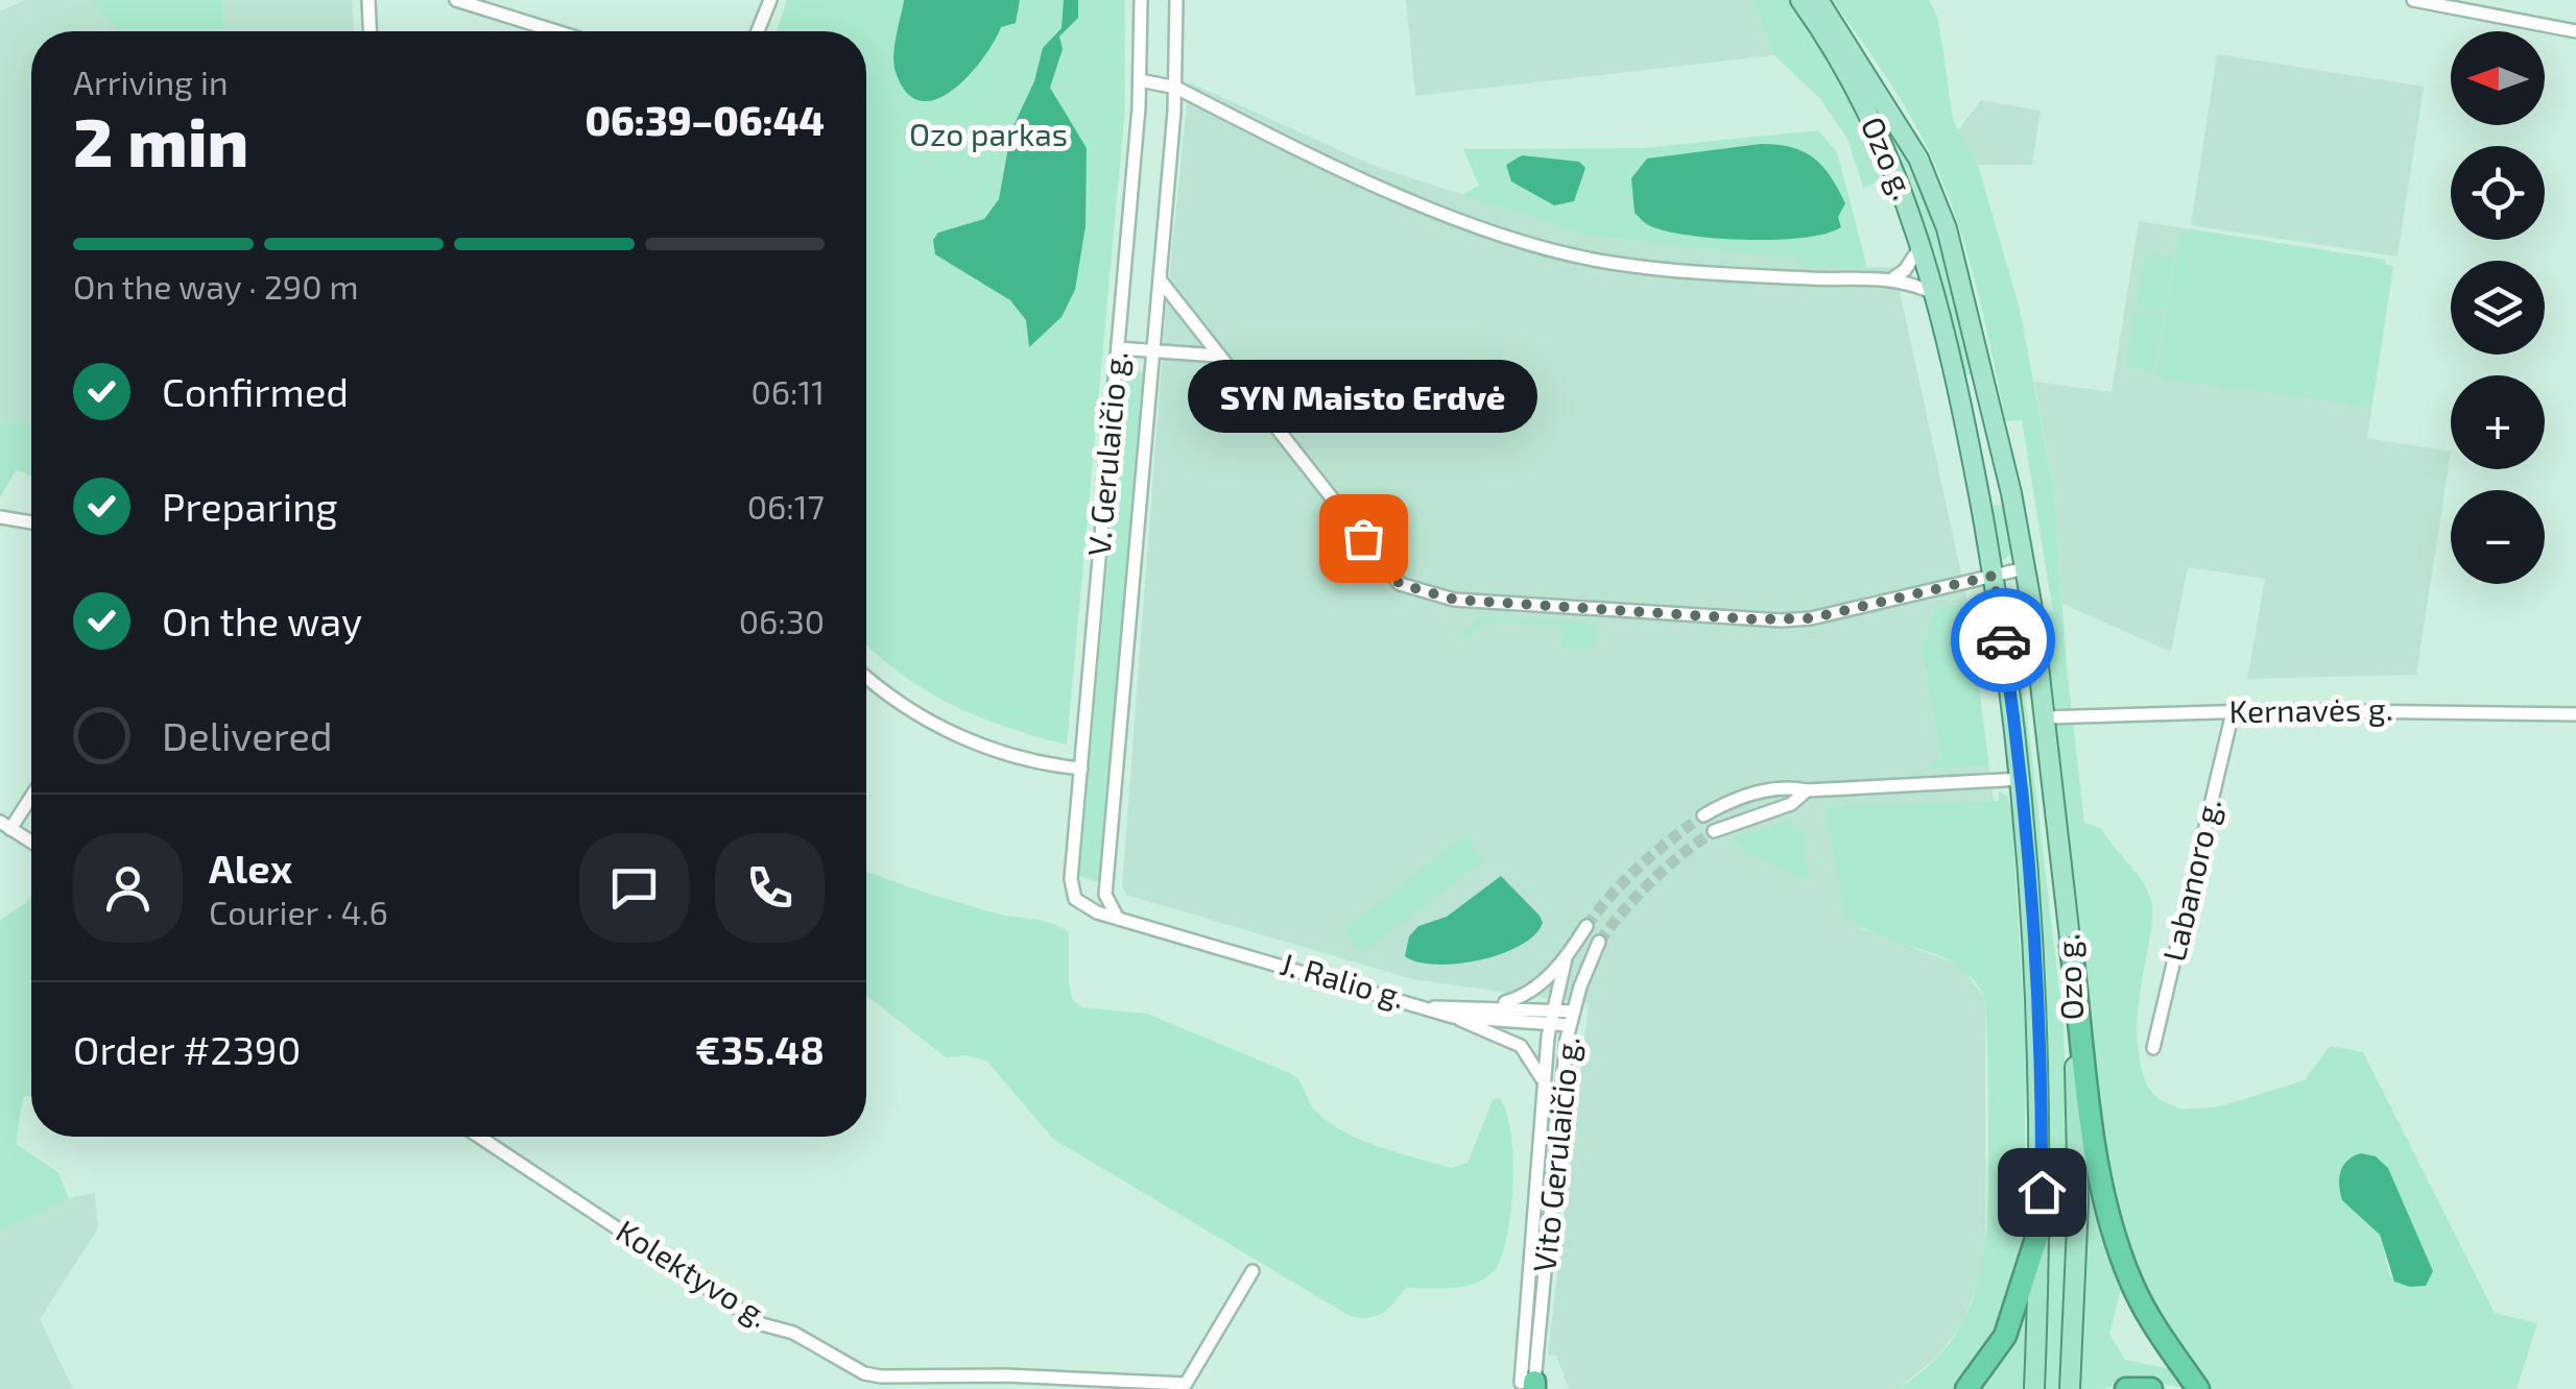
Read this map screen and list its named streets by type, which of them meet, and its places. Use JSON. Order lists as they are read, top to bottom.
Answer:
{
  "streets": {
    "main road": ["Ozo g."],
    "street": [
      "V. Gerulaičio g.",
      "Kernavės g.",
      "Labanoro g.",
      "J. Ralio g.",
      "Vito Gerulaičio g.",
      "Kolektyvo g."
    ]
  },
  "crossings": [
    ["Ozo g.", "Kernavės g."],
    ["Kernavės g.", "Labanoro g."],
    ["J. Ralio g.", "Vito Gerulaičio g."]
  ],
  "parks": ["Ozo parkas"],
  "places": ["SYN Maisto Erdvė"],
  "north": "left",
  "page": {
    "map_buttons": ["+", "−"],
    "heading": ["2 min", "Arriving in", "06:39–06:44"],
    "panel": [
      "Alex",
      "Courier · 4.6",
      "Order #2390",
      "€35.48"
    ],
    "bar": "On the way · 290 m",
    "list": [
      ["Confirmed", "06:11"],
      ["Preparing", "06:17"],
      ["On the way", "06:30"],
      "Delivered"
    ],
    "bubble": "SYN Maisto Erdvė"
  }
}
